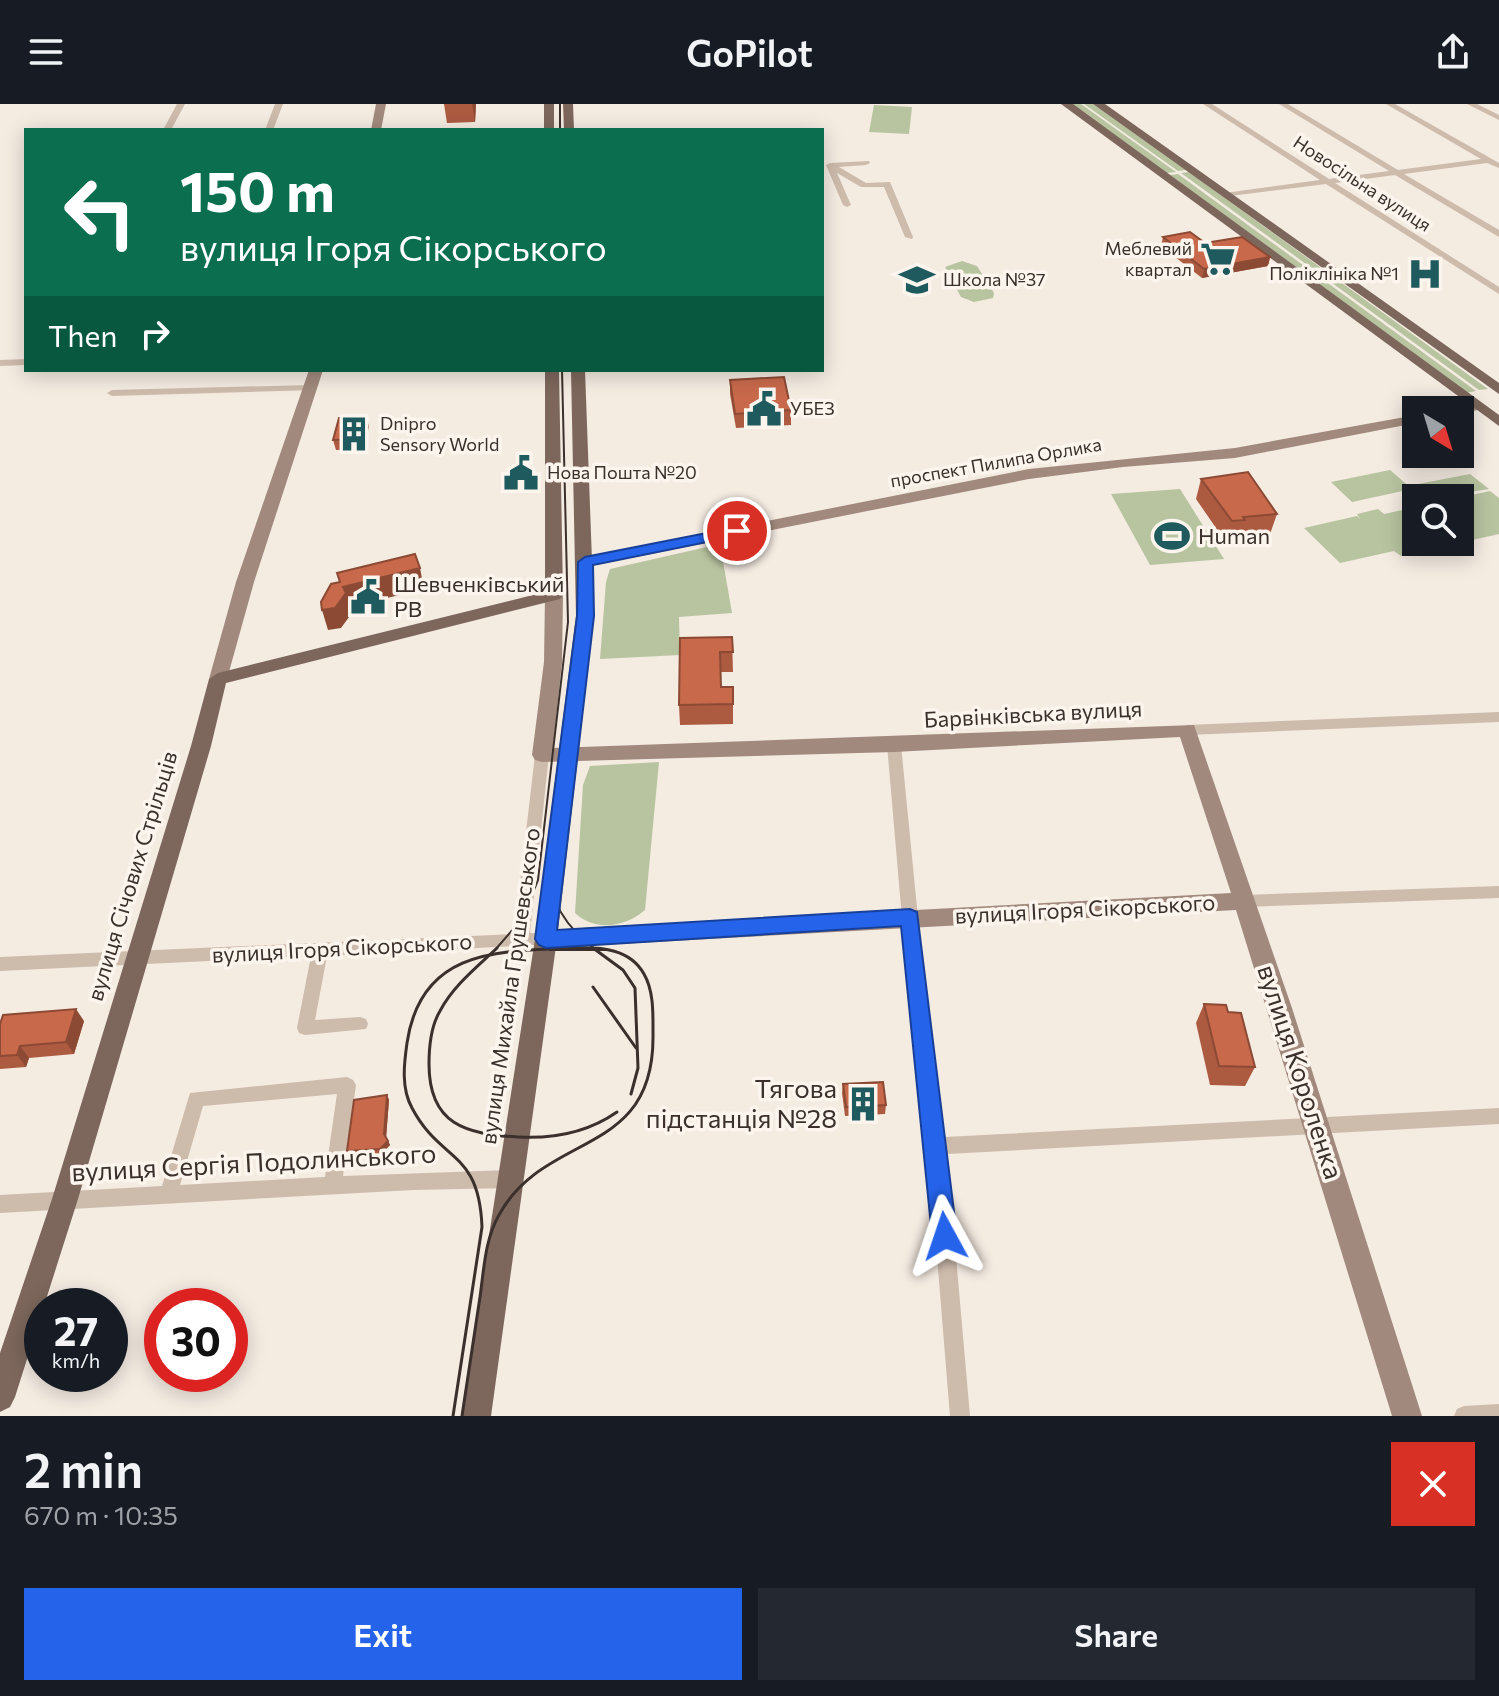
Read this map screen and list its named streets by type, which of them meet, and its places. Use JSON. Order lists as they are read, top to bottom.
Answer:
{
  "streets": {
    "main road": ["вулиця Січових Стрільців", "вулиця Михайла Грушевського"],
    "street": [
      "Новосільна вулиця",
      "проспект Пилипа Орлика",
      "Барвінківська вулиця",
      "вулиця Ігоря Сікорського",
      "вулиця Короленка",
      "вулиця Сергія Подолинського"
    ]
  },
  "crossings": [
    ["проспект Пилипа Орлика", "вулиця Михайла Грушевського"],
    ["Барвінківська вулиця", "вулиця Михайла Грушевського"],
    ["Барвінківська вулиця", "вулиця Короленка"],
    ["вулиця Січових Стрільців", "вулиця Ігоря Сікорського"],
    ["вулиця Січових Стрільців", "вулиця Сергія Подолинського"],
    ["вулиця Ігоря Сікорського", "вулиця Михайла Грушевського"],
    ["вулиця Ігоря Сікорського", "вулиця Короленка"],
    ["вулиця Михайла Грушевського", "вулиця Сергія Подолинського"]
  ],
  "places": {
    "supermarket": ["Меблевий квартал"],
    "hospital": ["Поліклініка №1"],
    "school or university": ["Школа №37"],
    "public building": ["УБЕЗ", "Нова Пошта №20", "Шевченківський РВ"],
    "building": ["Dnipro Sensory World", "Тягова пiдстанцiя №28"],
    "sports": ["Human"]
  },
  "north": "bottom right",
  "page": {
    "header": "GoPilot",
    "turn": ["150 m", "вулиця Ігоря Сікорського"],
    "then": "Then",
    "speed": "27 km/h",
    "limit": "30",
    "heading": ["2 min", "670 m · 10:35"],
    "buttons": ["Exit", "Share"]
  }
}
